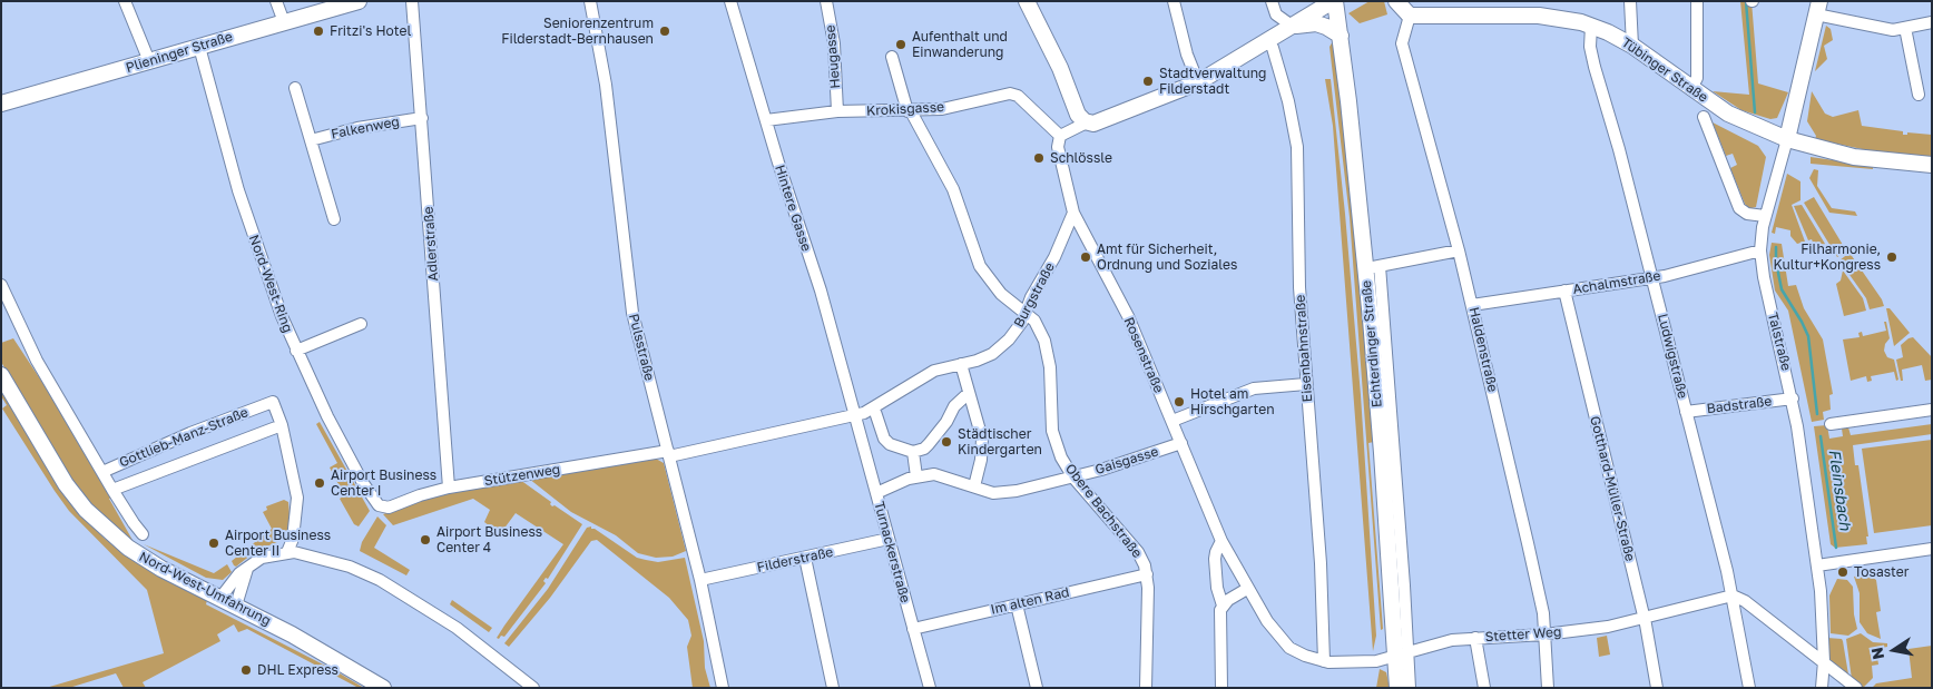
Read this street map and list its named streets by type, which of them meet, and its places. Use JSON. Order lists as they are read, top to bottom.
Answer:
{
  "streets": {
    "main road": [
      "Plieninger Straße",
      "Tübinger Straße",
      "Talstraße",
      "Echterdinger Straße",
      "Nord-West-Umfahrung"
    ],
    "street": [
      "Heugasse",
      "Krokisgasse",
      "Falkenweg",
      "Hintere Gasse",
      "Adlerstraße",
      "Achalmstraße",
      "Nord-West-Ring",
      "Burgstraße",
      "Pulsstraße",
      "Eisenbahnstraße",
      "Haldenstraße",
      "Rosenstraße",
      "Ludwigstraße",
      "Badstraße",
      "Gottlieb-Manz-Straße",
      "Gaisgasse",
      "Stützenweg",
      "Gotthard-Müller-Straße",
      "Obere Bachstraße",
      "Turnackerstraße",
      "Filderstraße",
      "Im alten Rad",
      "Stetter Weg"
    ]
  },
  "crossings": [
    ["Plieninger Straße", "Nord-West-Ring"],
    ["Heugasse", "Krokisgasse"],
    ["Tübinger Straße", "Talstraße"],
    ["Tübinger Straße", "Haldenstraße"],
    ["Tübinger Straße", "Ludwigstraße"],
    ["Krokisgasse", "Hintere Gasse"],
    ["Krokisgasse", "Rosenstraße"],
    ["Krokisgasse", "Obere Bachstraße"],
    ["Falkenweg", "Adlerstraße"],
    ["Hintere Gasse", "Burgstraße"],
    ["Hintere Gasse", "Stützenweg"],
    ["Hintere Gasse", "Turnackerstraße"],
    ["Adlerstraße", "Stützenweg"],
    ["Achalmstraße", "Talstraße"],
    ["Achalmstraße", "Haldenstraße"],
    ["Achalmstraße", "Ludwigstraße"],
    ["Achalmstraße", "Gotthard-Müller-Straße"],
    ["Nord-West-Ring", "Stützenweg"],
    ["Burgstraße", "Rosenstraße"],
    ["Burgstraße", "Stützenweg"],
    ["Burgstraße", "Obere Bachstraße"],
    ["Burgstraße", "Turnackerstraße"],
    ["Talstraße", "Badstraße"],
    ["Echterdinger Straße", "Stetter Weg"],
    ["Pulsstraße", "Stützenweg"],
    ["Pulsstraße", "Filderstraße"],
    ["Eisenbahnstraße", "Stetter Weg"],
    ["Haldenstraße", "Stetter Weg"],
    ["Rosenstraße", "Gaisgasse"],
    ["Rosenstraße", "Stetter Weg"],
    ["Ludwigstraße", "Badstraße"],
    ["Ludwigstraße", "Stetter Weg"],
    ["Gaisgasse", "Obere Bachstraße"],
    ["Stützenweg", "Turnackerstraße"],
    ["Gotthard-Müller-Straße", "Stetter Weg"],
    ["Obere Bachstraße", "Im alten Rad"],
    ["Turnackerstraße", "Filderstraße"],
    ["Turnackerstraße", "Im alten Rad"]
  ],
  "water": ["Fleinsbach"],
  "places": [
    "Fritzi's Hotel",
    "Seniorenzentrum Filderstadt-Bernhausen",
    "Aufenthalt und Einwanderung",
    "Stadtverwaltung Filderstadt",
    "Schlössle",
    "Amt für Sicherheit, Ordnung und Soziales",
    "Filharmonie, Kultur+Kongress",
    "Hotel am Hirschgarten",
    "Städtischer Kindergarten",
    "Airport Business Center I",
    "Airport Business Center 4",
    "Airport Business Center II",
    "Tosaster",
    "DHL Express"
  ],
  "north": "left"
}
